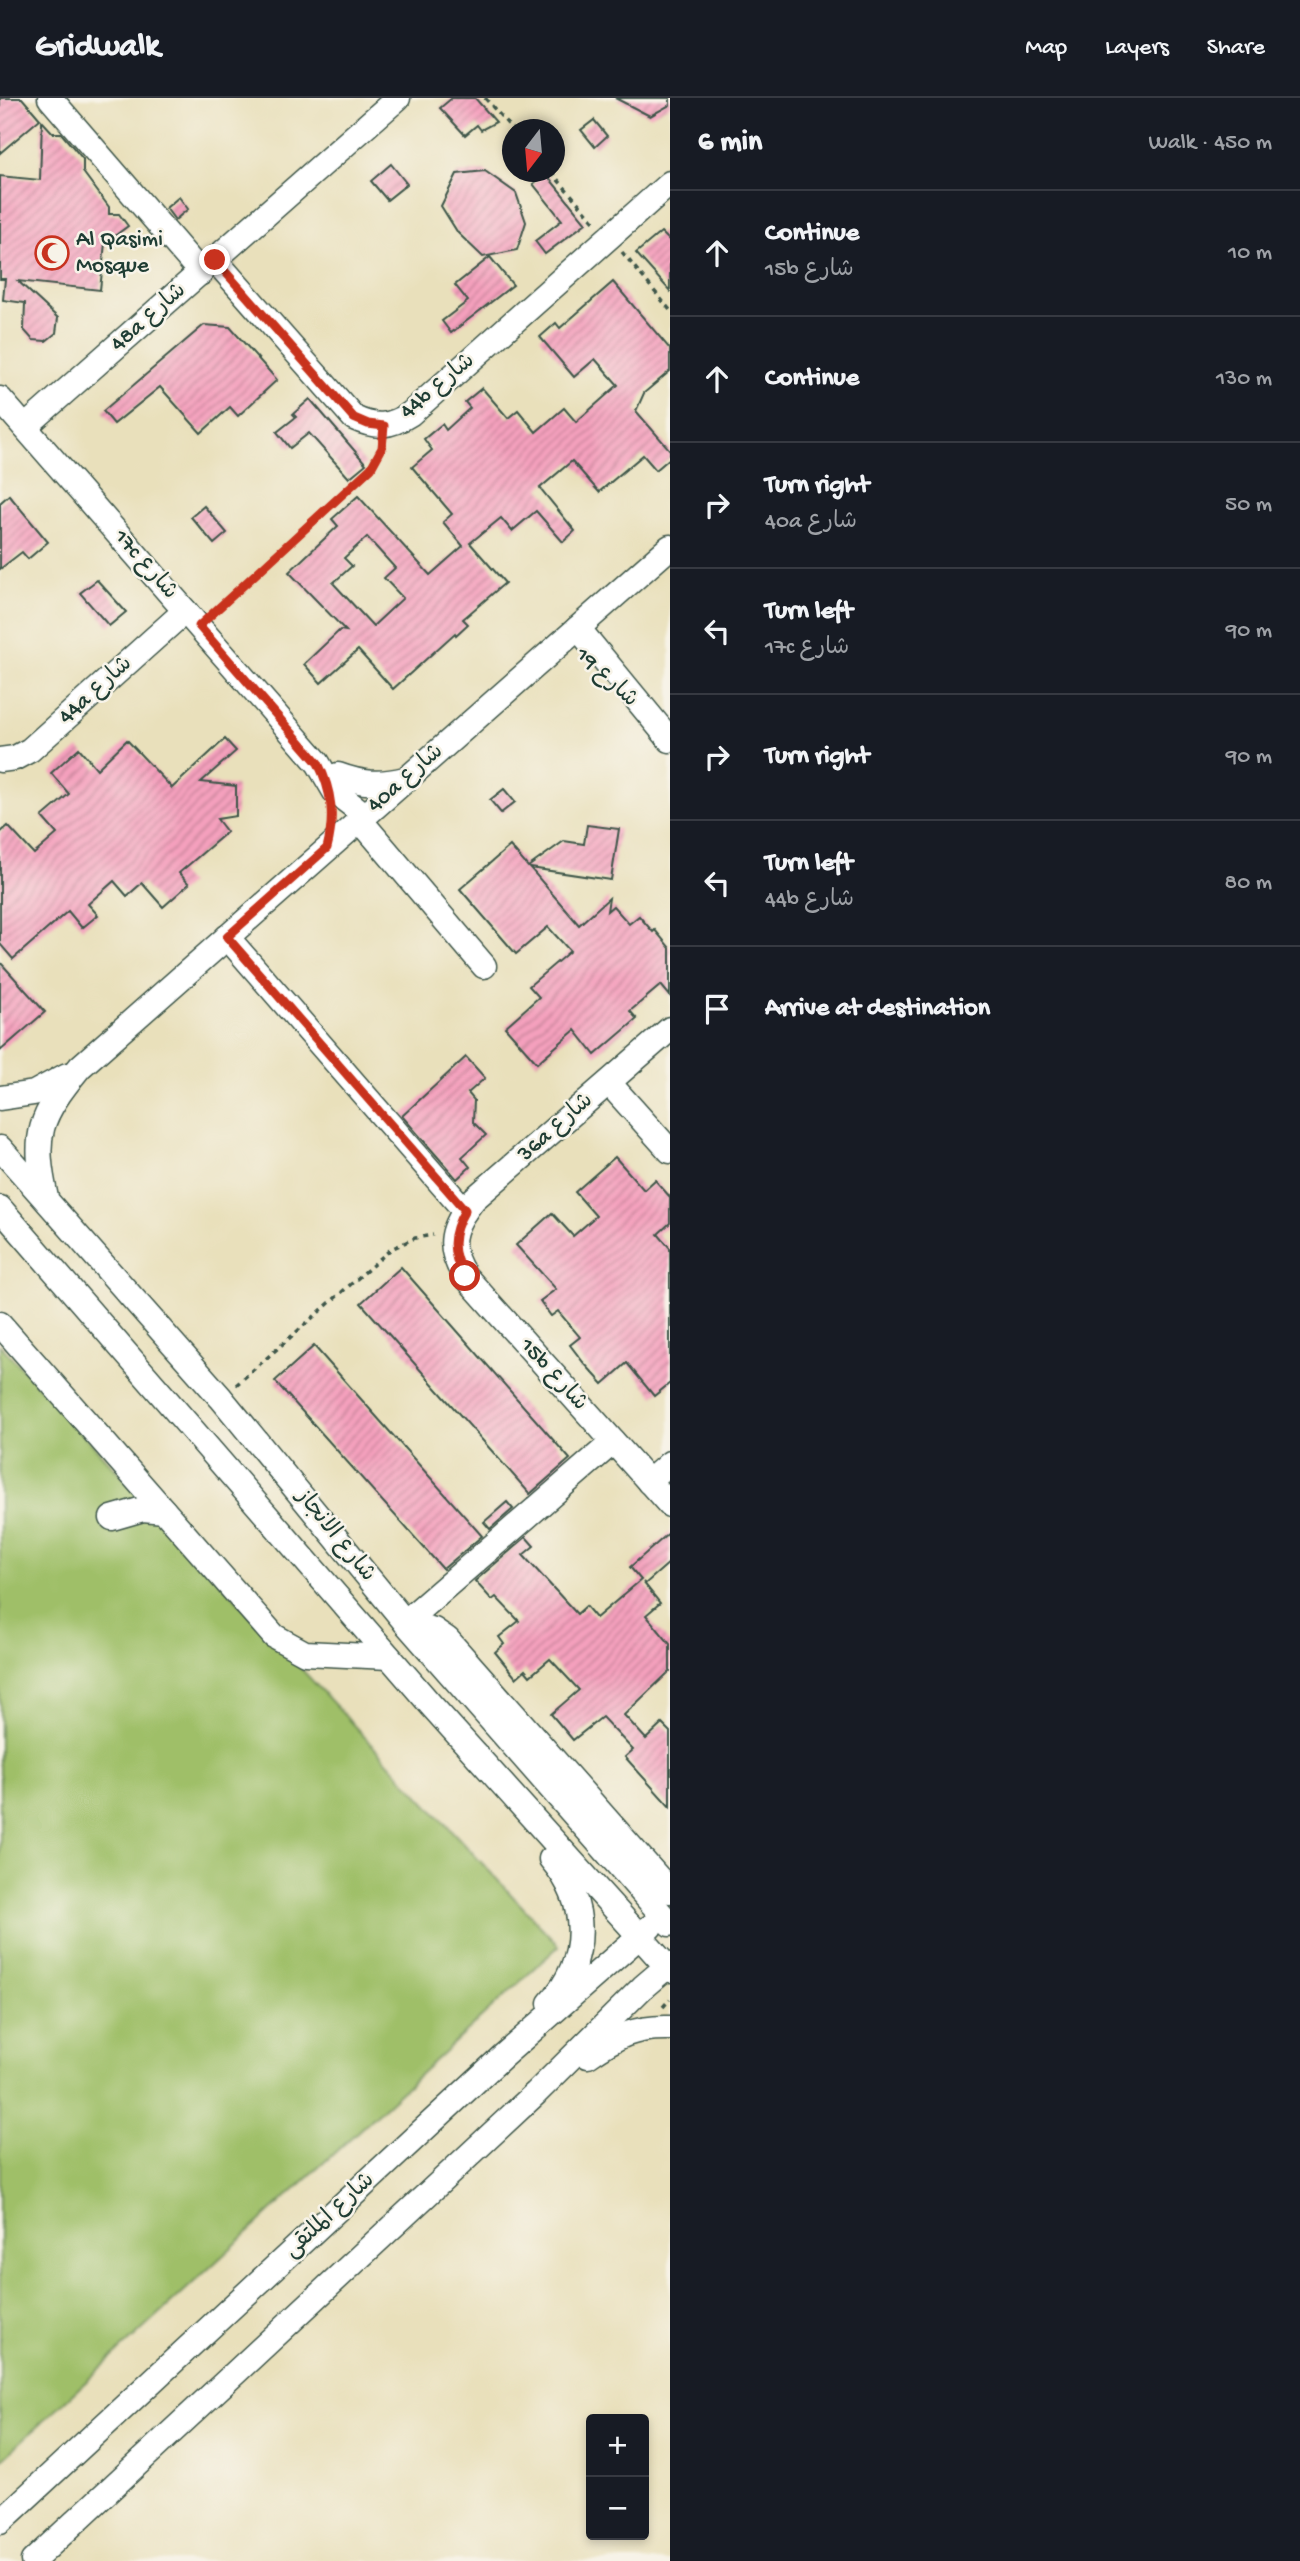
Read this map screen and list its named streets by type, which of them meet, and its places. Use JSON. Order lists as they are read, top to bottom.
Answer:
{
  "streets": {
    "street": [
      "48a شارع",
      "44b شارع",
      "17c شارع",
      "شارع 19",
      "44a شارع",
      "40a شارع",
      "36a شارع",
      "15b شارع",
      "شارع الانجاز",
      "شارع الملتقى"
    ]
  },
  "crossings": [
    ["48a شارع", "44b شارع"],
    ["48a شارع", "17c شارع"],
    ["17c شارع", "44a شارع"],
    ["17c شارع", "40a شارع"],
    ["شارع 19", "40a شارع"],
    ["40a شارع", "شارع الانجاز"],
    ["36a شارع", "15b شارع"],
    ["شارع الانجاز", "شارع الملتقى"]
  ],
  "places": {
    "mosque": ["Al Qasimi Mosque"]
  },
  "north": "bottom",
  "page": {
    "header": "Gridwalk",
    "nav": ["Map", "Layers", "Share"],
    "heading": ["6 min", "Walk · 450 m"],
    "list": [
      ["Continue", "15b شارع", "10 m"],
      ["Continue", "130 m"],
      ["Turn right", "40a شارع", "50 m"],
      ["Turn left", "17c شارع", "90 m"],
      ["Turn right", "90 m"],
      ["Turn left", "44b شارع", "80 m"],
      "Arrive at destination"
    ],
    "map_buttons": ["+", "−"]
  }
}
